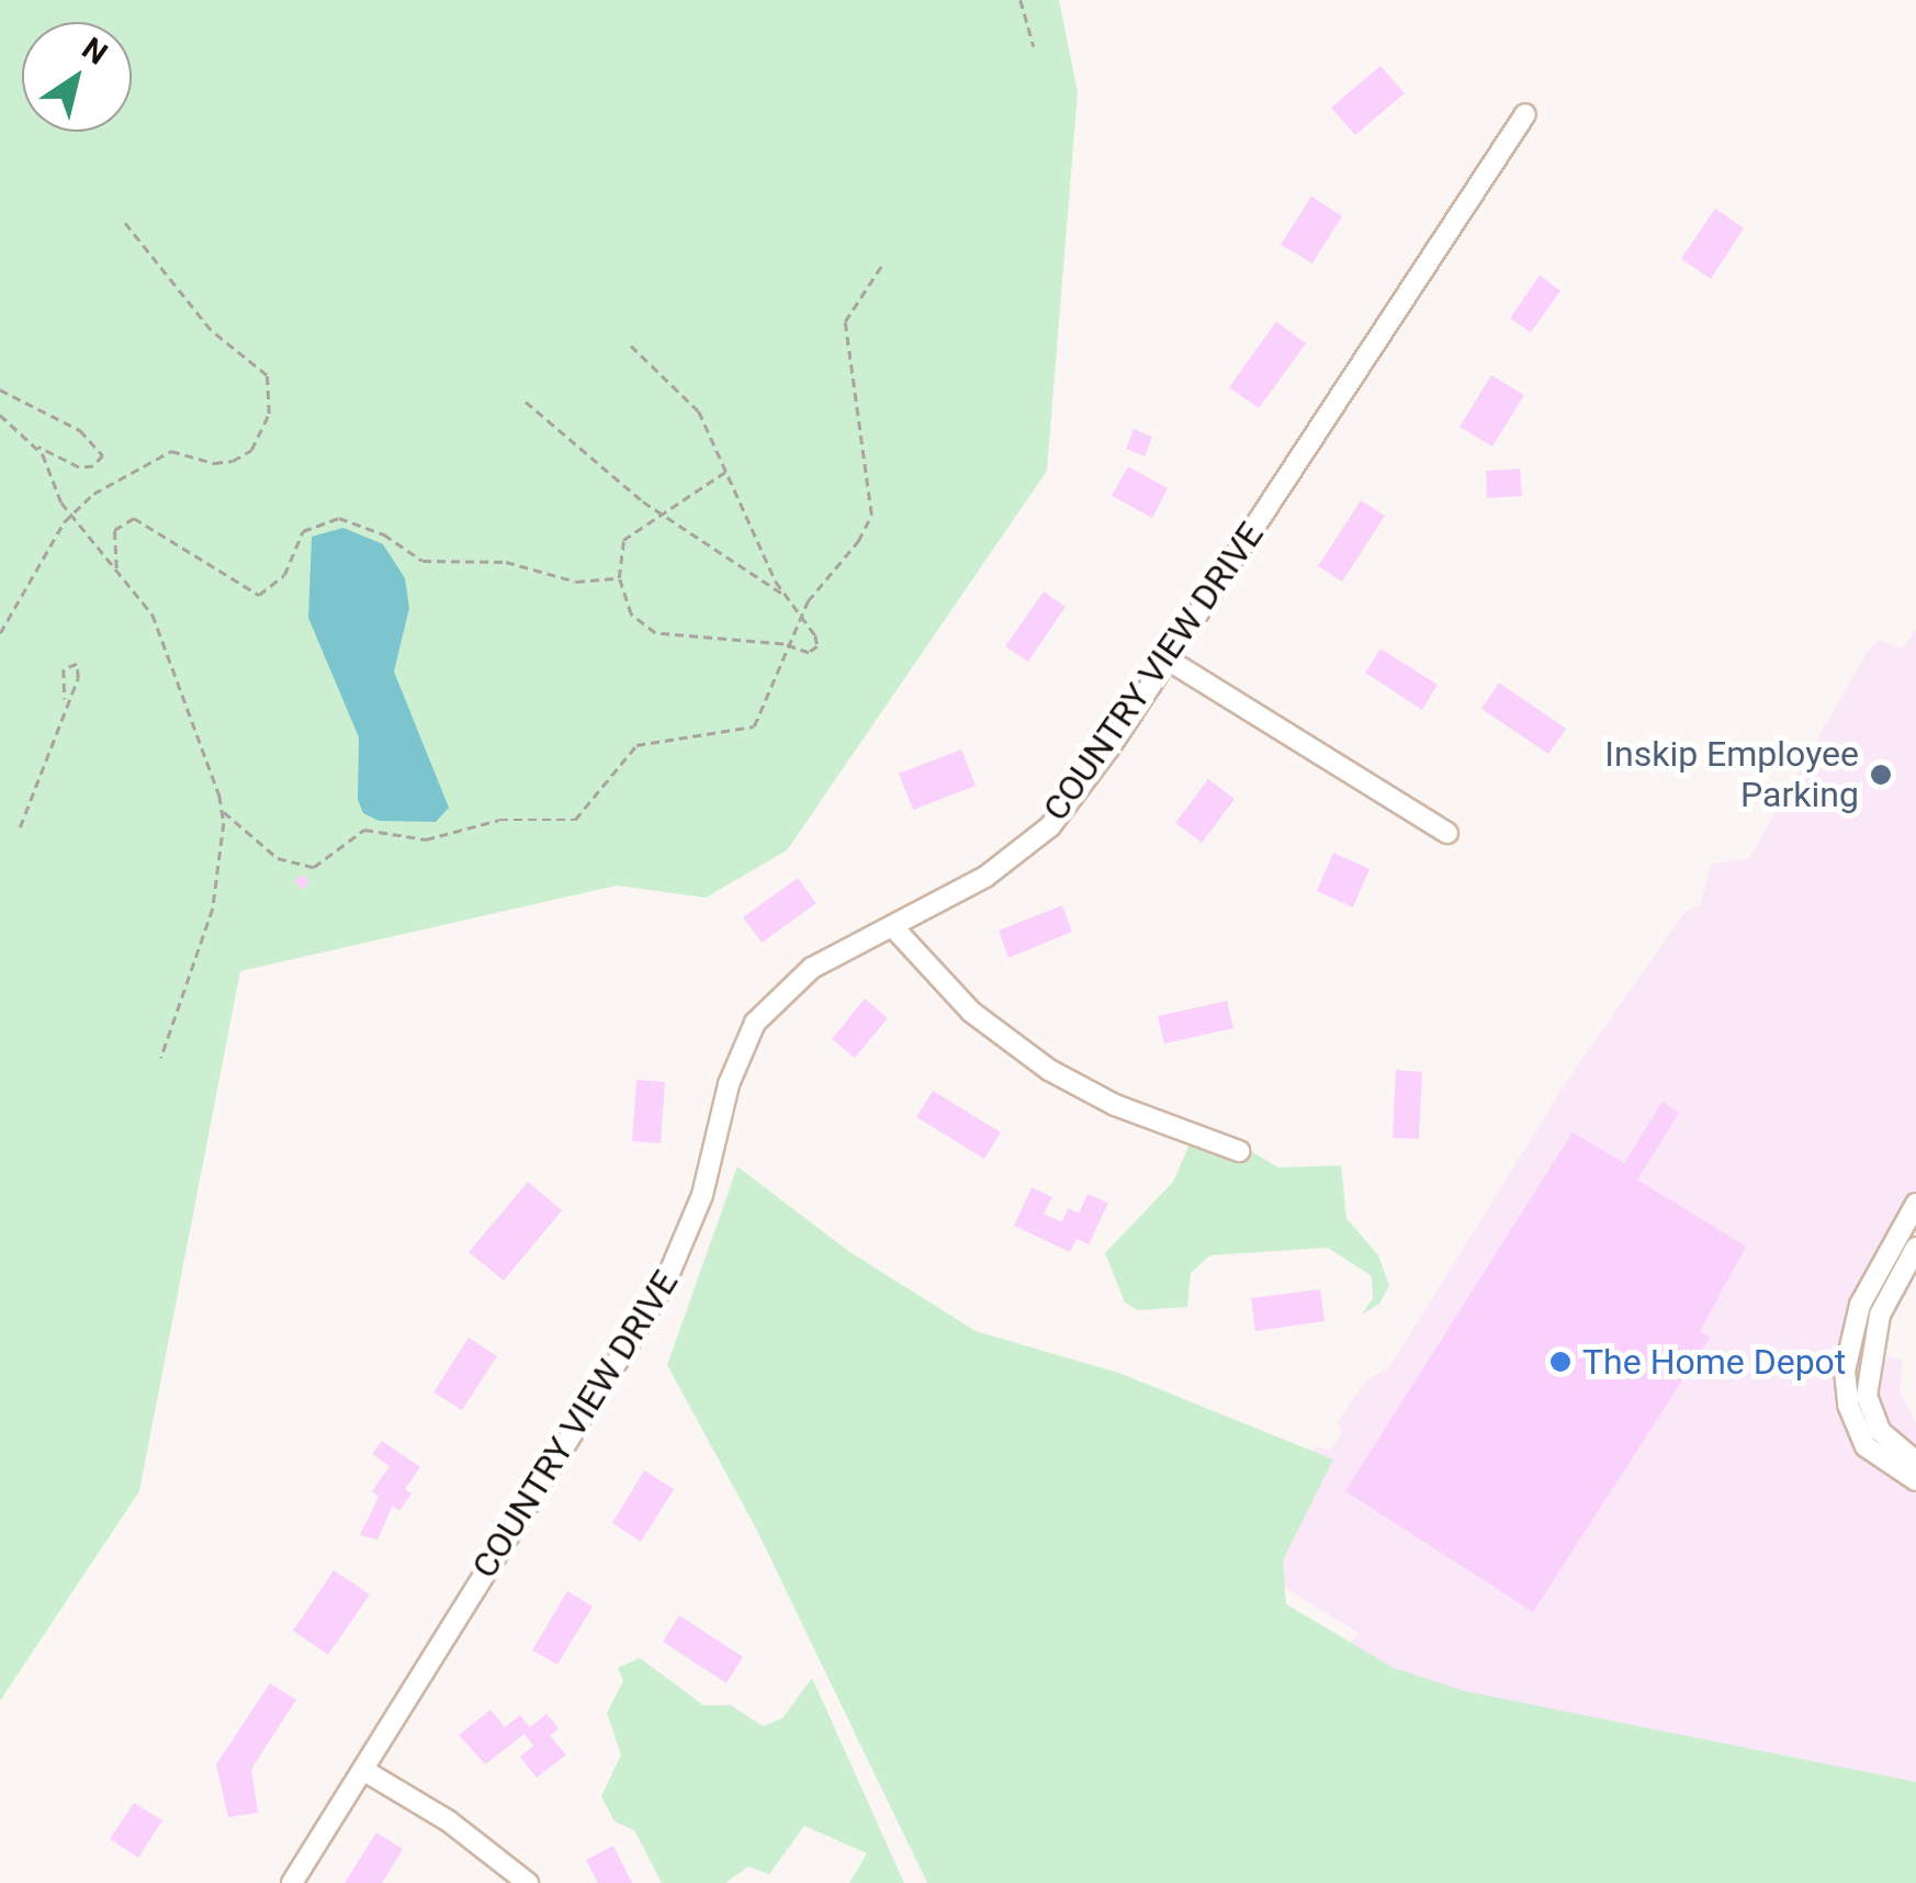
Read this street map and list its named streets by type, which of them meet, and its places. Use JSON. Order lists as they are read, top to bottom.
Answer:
{
  "streets": {
    "street": ["COUNTRY VIEW DRIVE"]
  },
  "places": ["Inskip Employee Parking", "The Home Depot"],
  "north": "top right"
}
